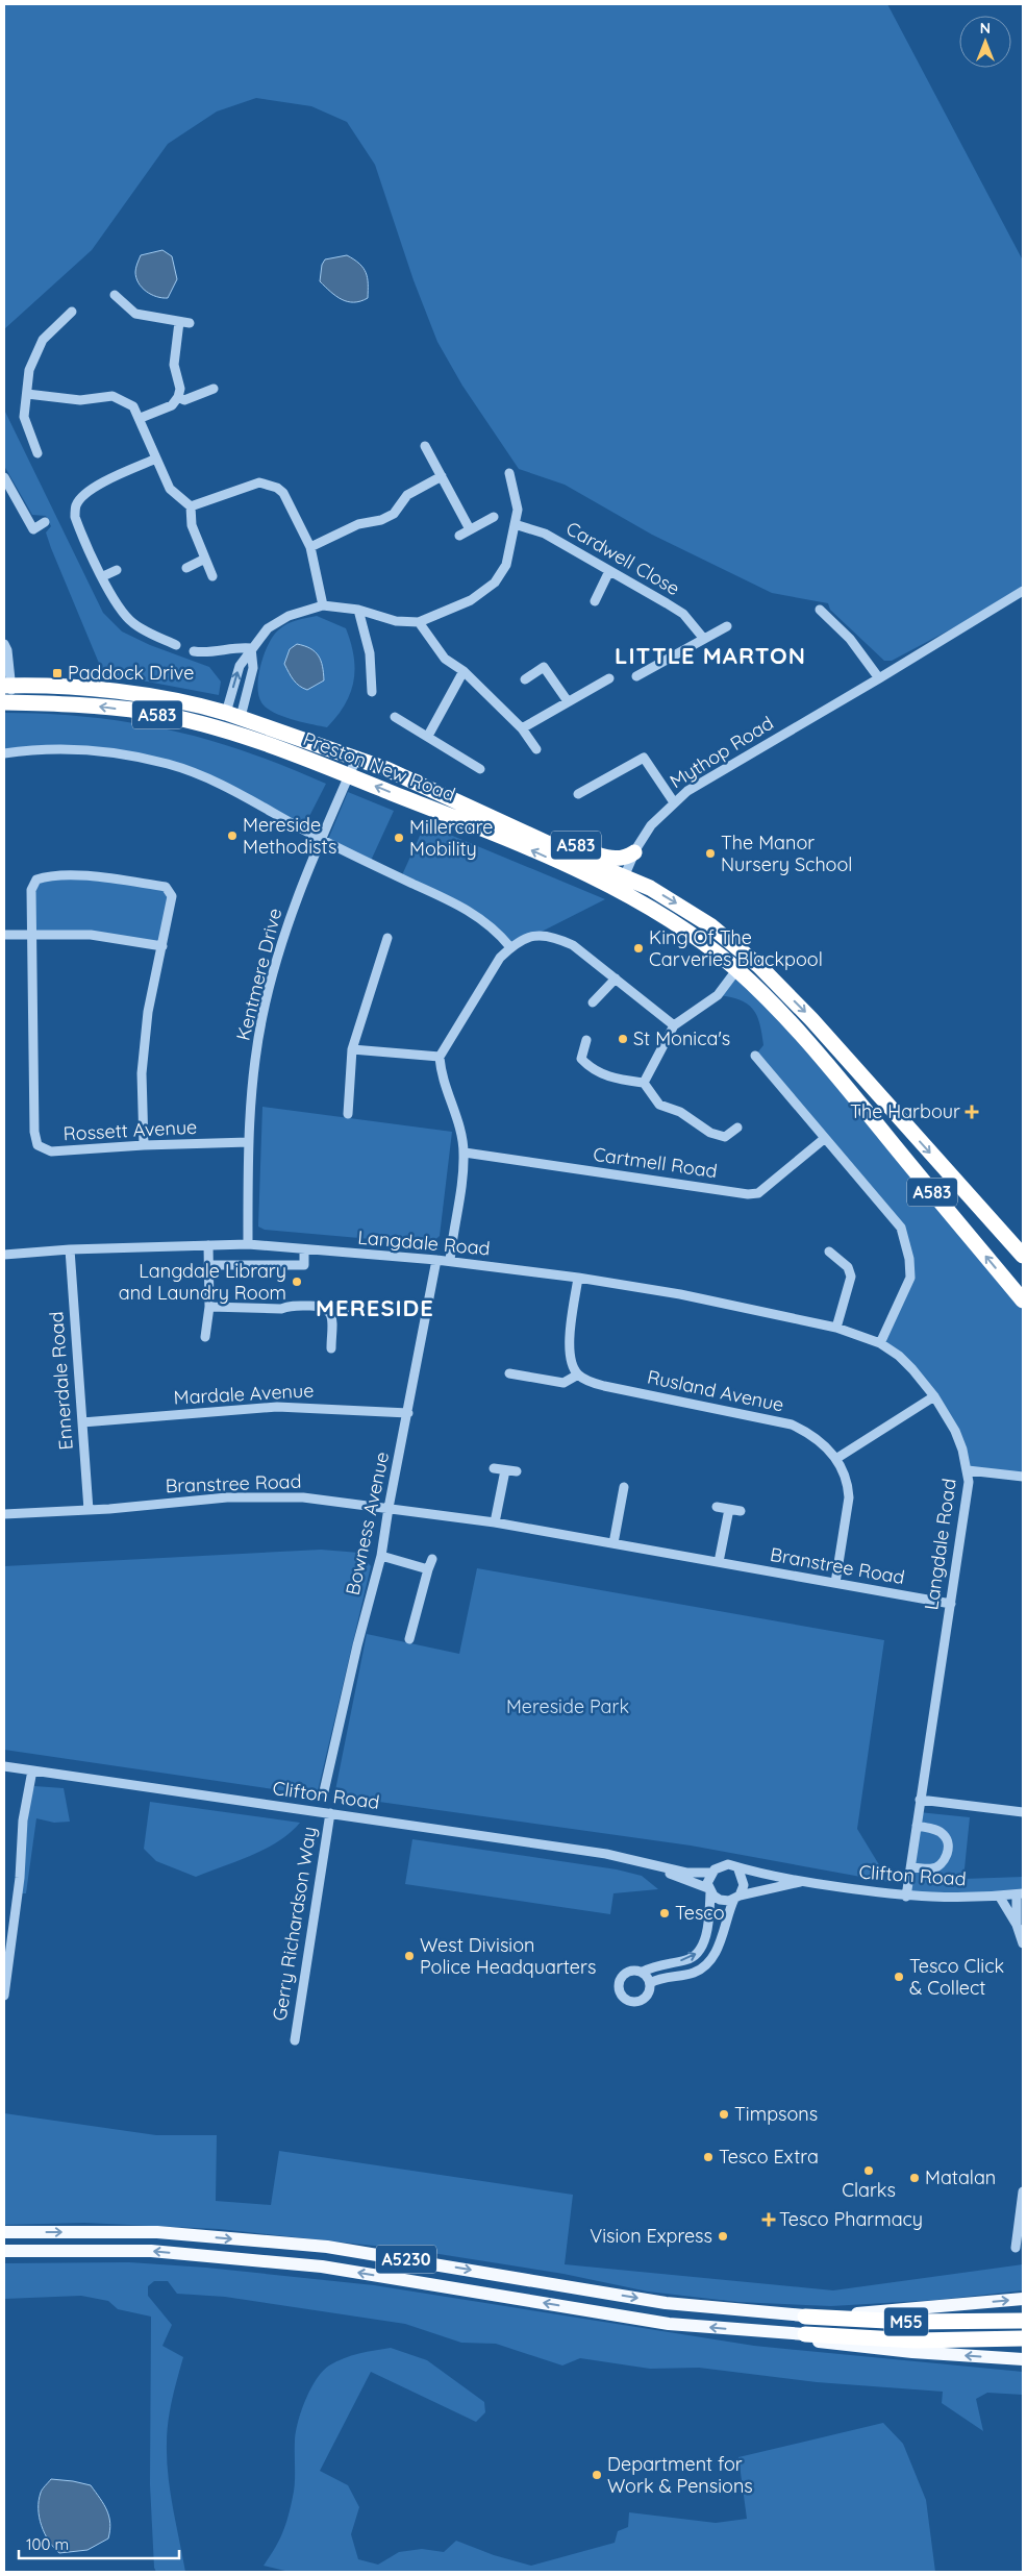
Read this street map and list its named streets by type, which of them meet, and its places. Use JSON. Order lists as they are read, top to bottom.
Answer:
{
  "streets": {
    "highway": ["A583", "Preston New Road", "M55"],
    "main road": ["A5230"],
    "street": [
      "Cardwell Close",
      "Mythop Road",
      "Kentmere Drive",
      "Rossett Avenue",
      "Cartmell Road",
      "Langdale Road",
      "Ennerdale Road",
      "Rusland Avenue",
      "Mardale Avenue",
      "Branstree Road",
      "Bowness Avenue",
      "Clifton Road",
      "Gerry Richardson Way"
    ]
  },
  "crossings": [
    ["A583", "Mythop Road"],
    ["A583", "Preston New Road"],
    ["Mythop Road", "Preston New Road"],
    ["Preston New Road", "Kentmere Drive"],
    ["Kentmere Drive", "Rossett Avenue"],
    ["Kentmere Drive", "Langdale Road"],
    ["Langdale Road", "Ennerdale Road"],
    ["Langdale Road", "Branstree Road"],
    ["Langdale Road", "Bowness Avenue"],
    ["Langdale Road", "Clifton Road"],
    ["Ennerdale Road", "Mardale Avenue"],
    ["Ennerdale Road", "Branstree Road"],
    ["Rusland Avenue", "Branstree Road"],
    ["Mardale Avenue", "Bowness Avenue"],
    ["Branstree Road", "Bowness Avenue"],
    ["Clifton Road", "Gerry Richardson Way"],
    ["A5230", "M55"]
  ],
  "districts": ["LITTLE MARTON", "MERESIDE"],
  "parks": ["Mereside Park"],
  "places": {
    "transit": ["Paddock Drive"],
    "other": [
      "Mereside Methodists",
      "Millercare Mobility",
      "The Manor Nursery School",
      "King Of The Carveries Blackpool",
      "St Monica's",
      "Langdale Library and Laundry Room",
      "Tesco",
      "West Division Police Headquarters",
      "Tesco Click & Collect",
      "Timpsons",
      "Tesco Extra",
      "Clarks",
      "Matalan",
      "Vision Express",
      "Department for Work & Pensions"
    ],
    "health": ["The Harbour", "Tesco Pharmacy"]
  },
  "scale_bar": "100 m",
  "north": "top"
}
